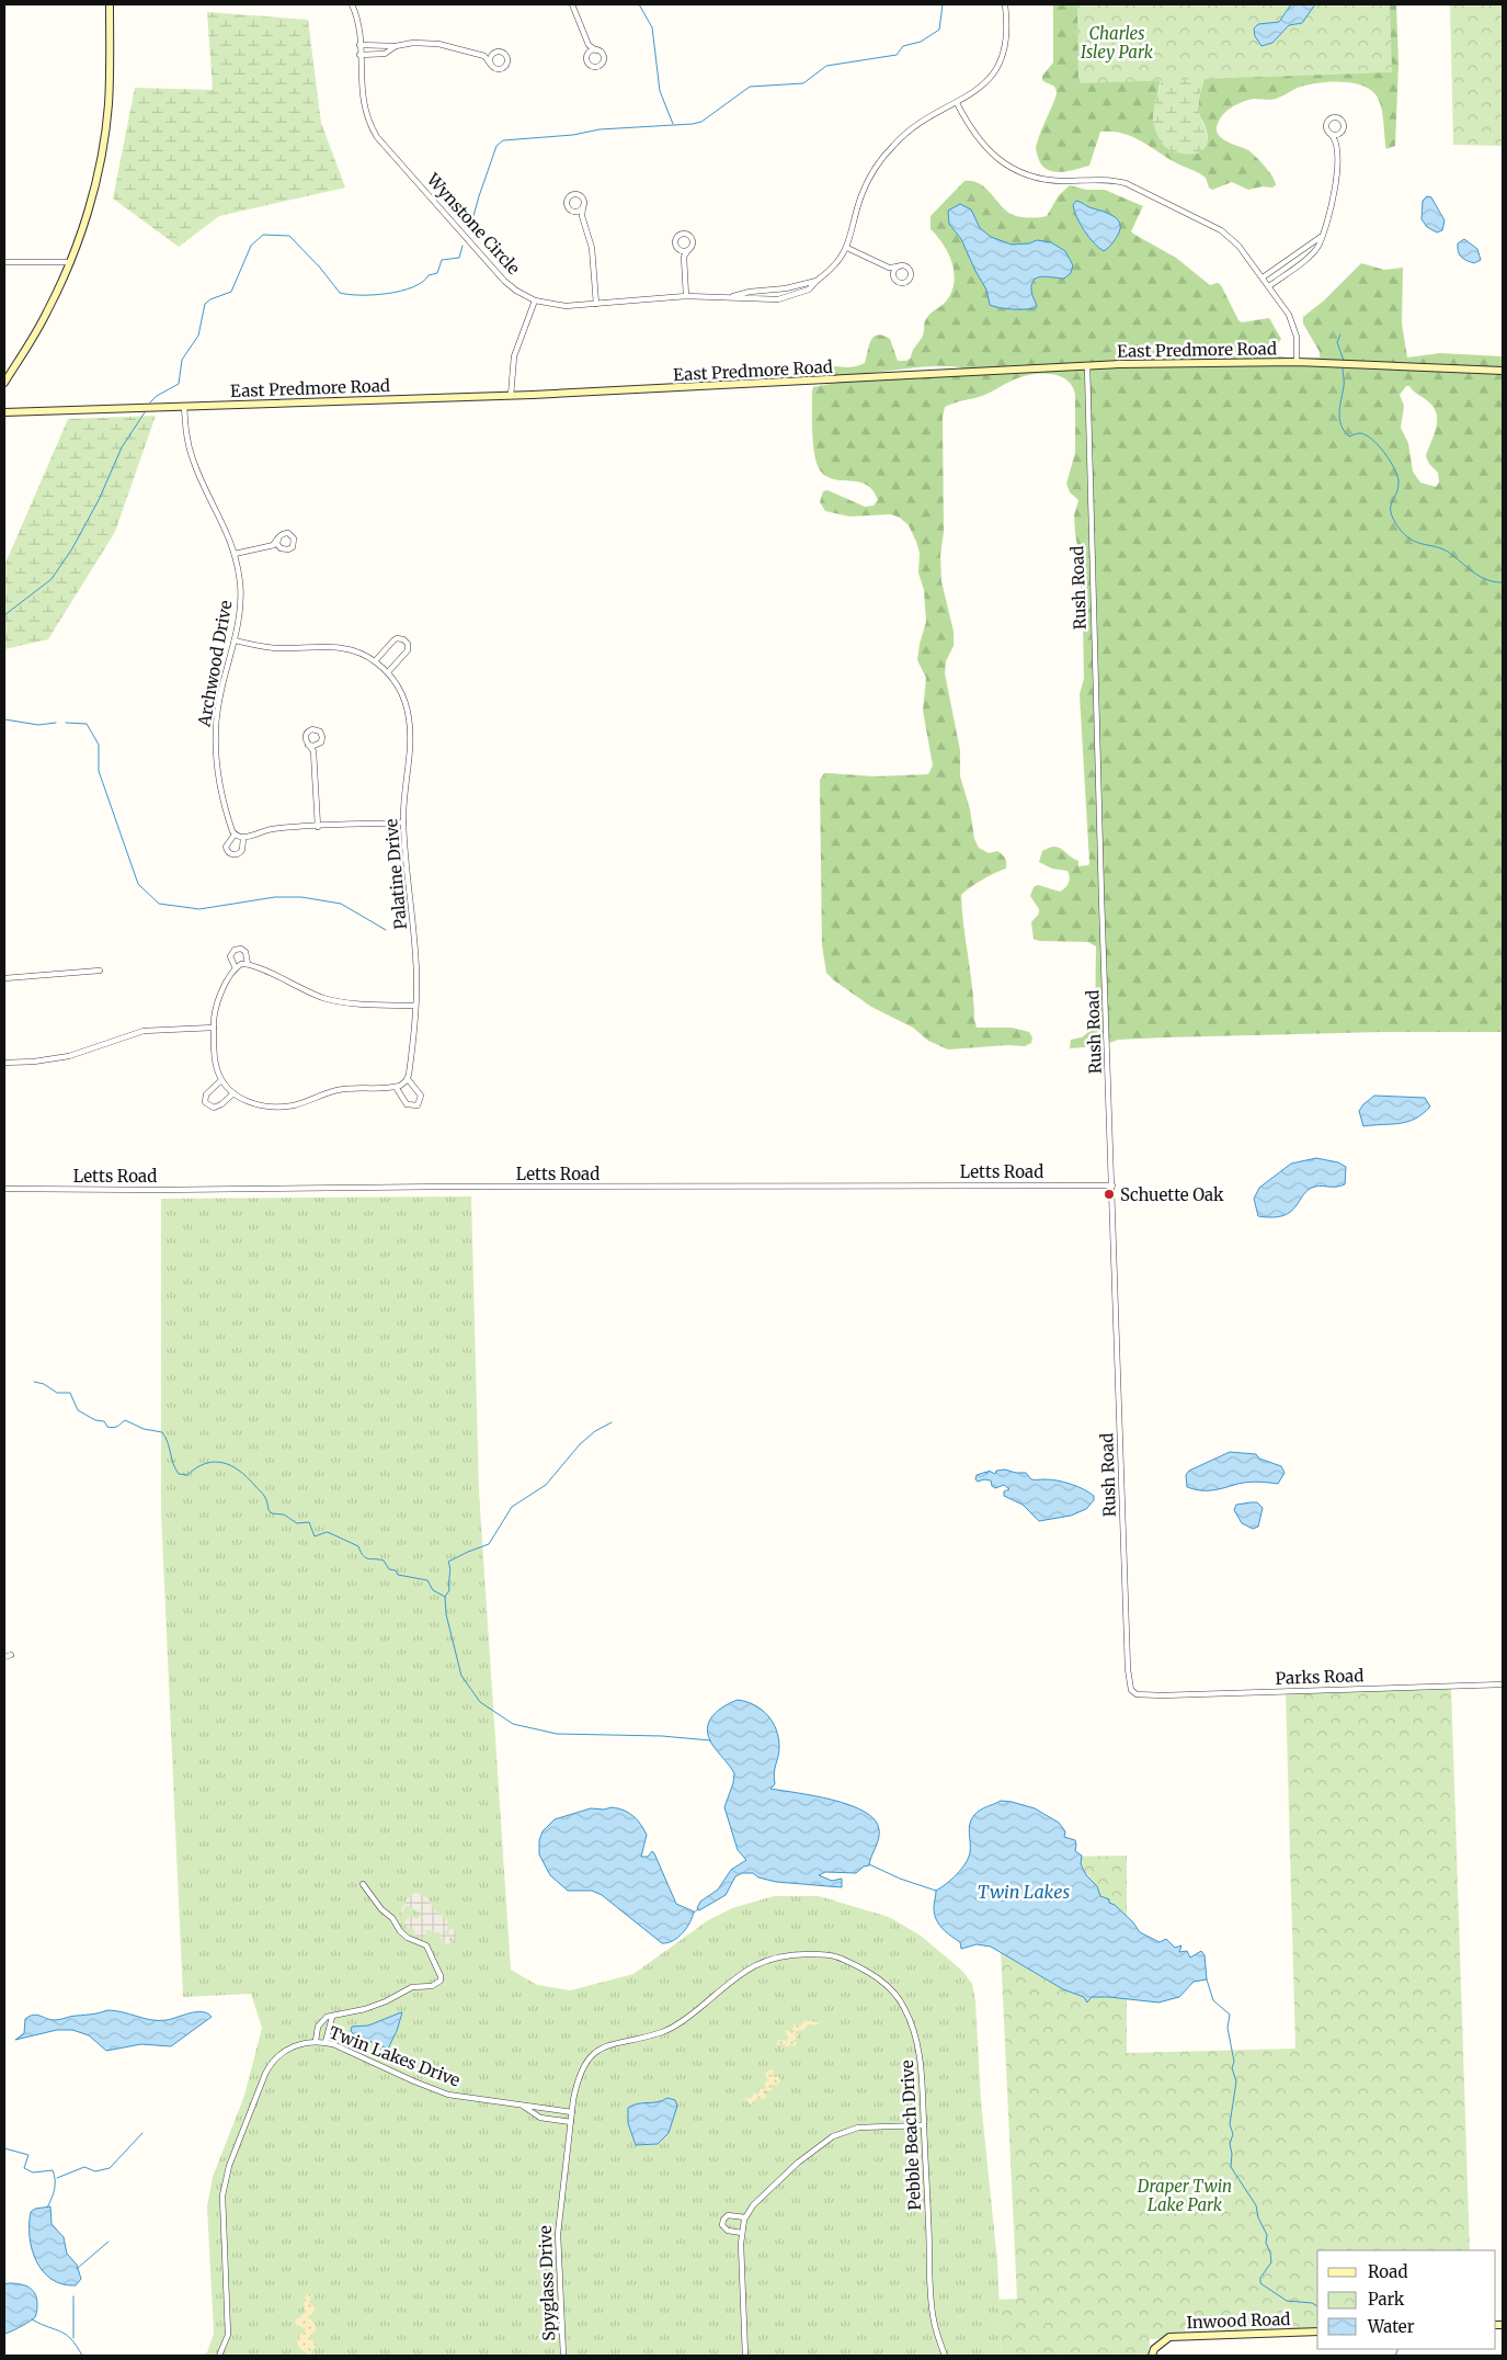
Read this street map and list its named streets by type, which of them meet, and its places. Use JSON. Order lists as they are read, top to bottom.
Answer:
{
  "streets": {
    "street": [
      "Wynstone Circle",
      "East Predmore Road",
      "Rush Road",
      "Archwood Drive",
      "Palatine Drive",
      "Letts Road",
      "Parks Road",
      "Twin Lakes Drive",
      "Pebble Beach Drive",
      "Spyglass Drive",
      "Inwood Road"
    ]
  },
  "crossings": [
    ["East Predmore Road", "Rush Road"],
    ["East Predmore Road", "Archwood Drive"],
    ["Rush Road", "Letts Road"],
    ["Rush Road", "Parks Road"],
    ["Archwood Drive", "Palatine Drive"],
    ["Twin Lakes Drive", "Pebble Beach Drive"],
    ["Twin Lakes Drive", "Spyglass Drive"],
    ["Pebble Beach Drive", "Spyglass Drive"]
  ],
  "water": ["Twin Lakes"],
  "parks": ["Charles Isley Park", "Draper Twin Lake Park"],
  "places": ["Schuette Oak"],
  "legend": ["Road", "Park", "Water"]
}
